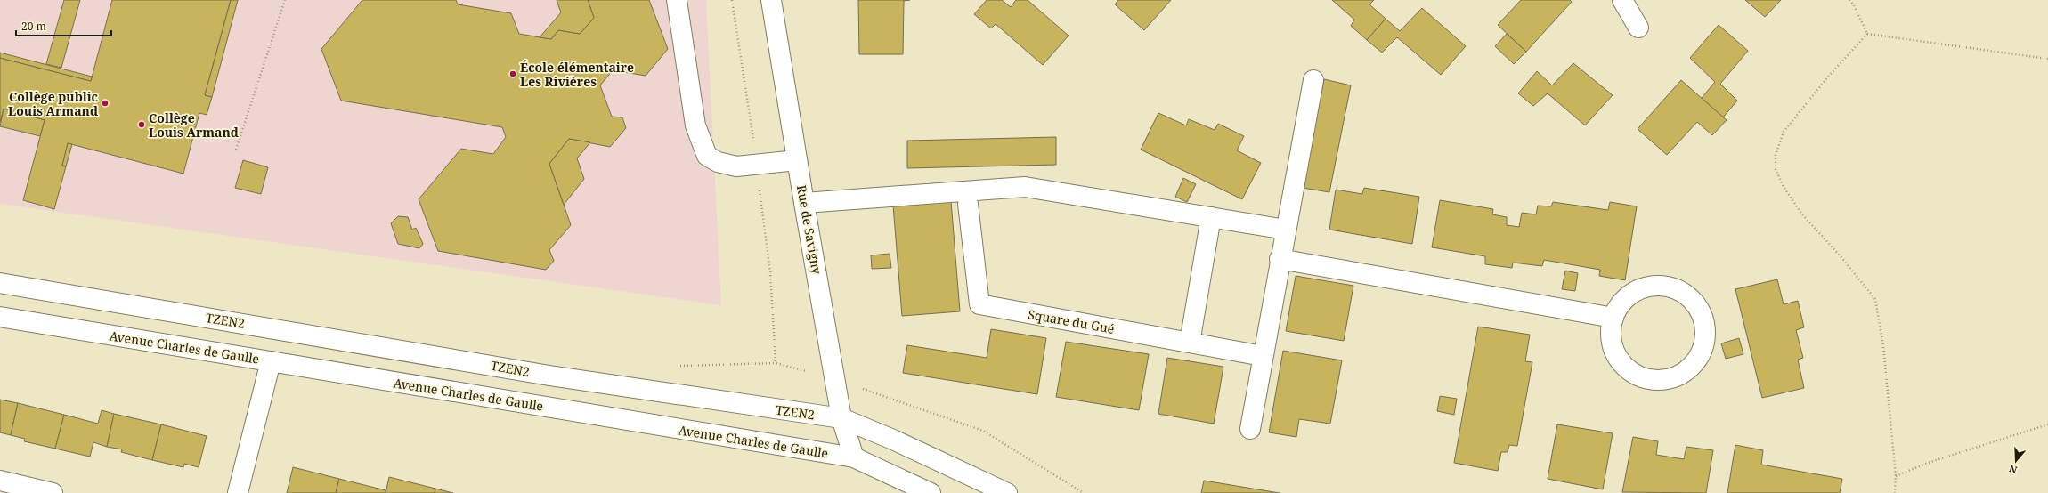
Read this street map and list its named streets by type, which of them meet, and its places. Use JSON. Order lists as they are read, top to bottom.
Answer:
{
  "streets": {
    "street": [
      "Rue de Savigny",
      "TZEN2",
      "Square du Gué",
      "Avenue Charles de Gaulle"
    ]
  },
  "crossings": [
    ["Rue de Savigny", "TZEN2"],
    ["Rue de Savigny", "Avenue Charles de Gaulle"]
  ],
  "places": ["École élémentaire Les Rivières", "Collège public Louis Armand", "Collège Louis Armand"],
  "scale_bar": "20 m",
  "north": "bottom"
}
